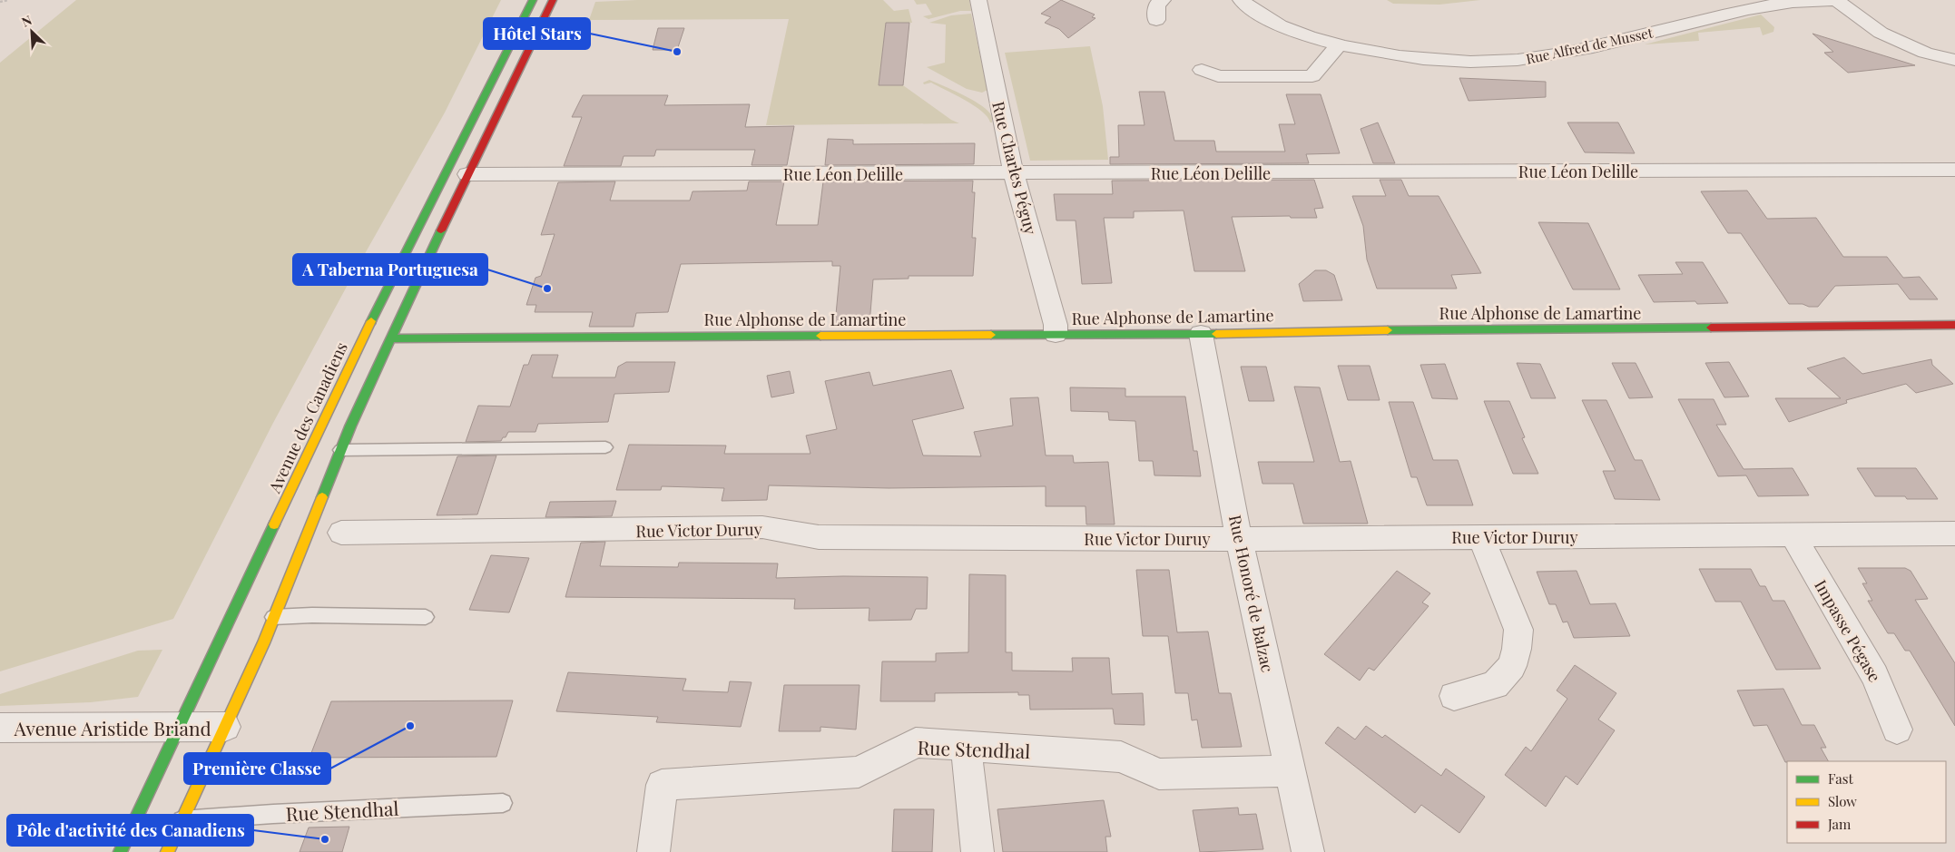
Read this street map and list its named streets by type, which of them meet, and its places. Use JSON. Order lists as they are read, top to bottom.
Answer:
{
  "streets": {
    "main road": ["Rue Alphonse de Lamartine", "Avenue des Canadiens"],
    "street": [
      "Rue Alfred de Musset",
      "Rue Charles Péguy",
      "Rue Léon Delille",
      "Rue Victor Duruy",
      "Rue Honoré de Balzac",
      "Impasse Pégase",
      "Avenue Aristide Briand",
      "Rue Stendhal"
    ]
  },
  "crossings": [
    ["Rue Charles Péguy", "Rue Léon Delille"],
    ["Rue Charles Péguy", "Rue Alphonse de Lamartine"],
    ["Rue Alphonse de Lamartine", "Rue Honoré de Balzac"],
    ["Avenue des Canadiens", "Avenue Aristide Briand"],
    ["Rue Victor Duruy", "Rue Honoré de Balzac"],
    ["Rue Victor Duruy", "Impasse Pégase"],
    ["Rue Honoré de Balzac", "Rue Stendhal"]
  ],
  "places": [
    "Hôtel Stars",
    "A Taberna Portuguesa",
    "Première Classe",
    "Pôle d'activité des Canadiens"
  ],
  "legend": ["Fast", "Slow", "Jam"],
  "north": "top left"
}
